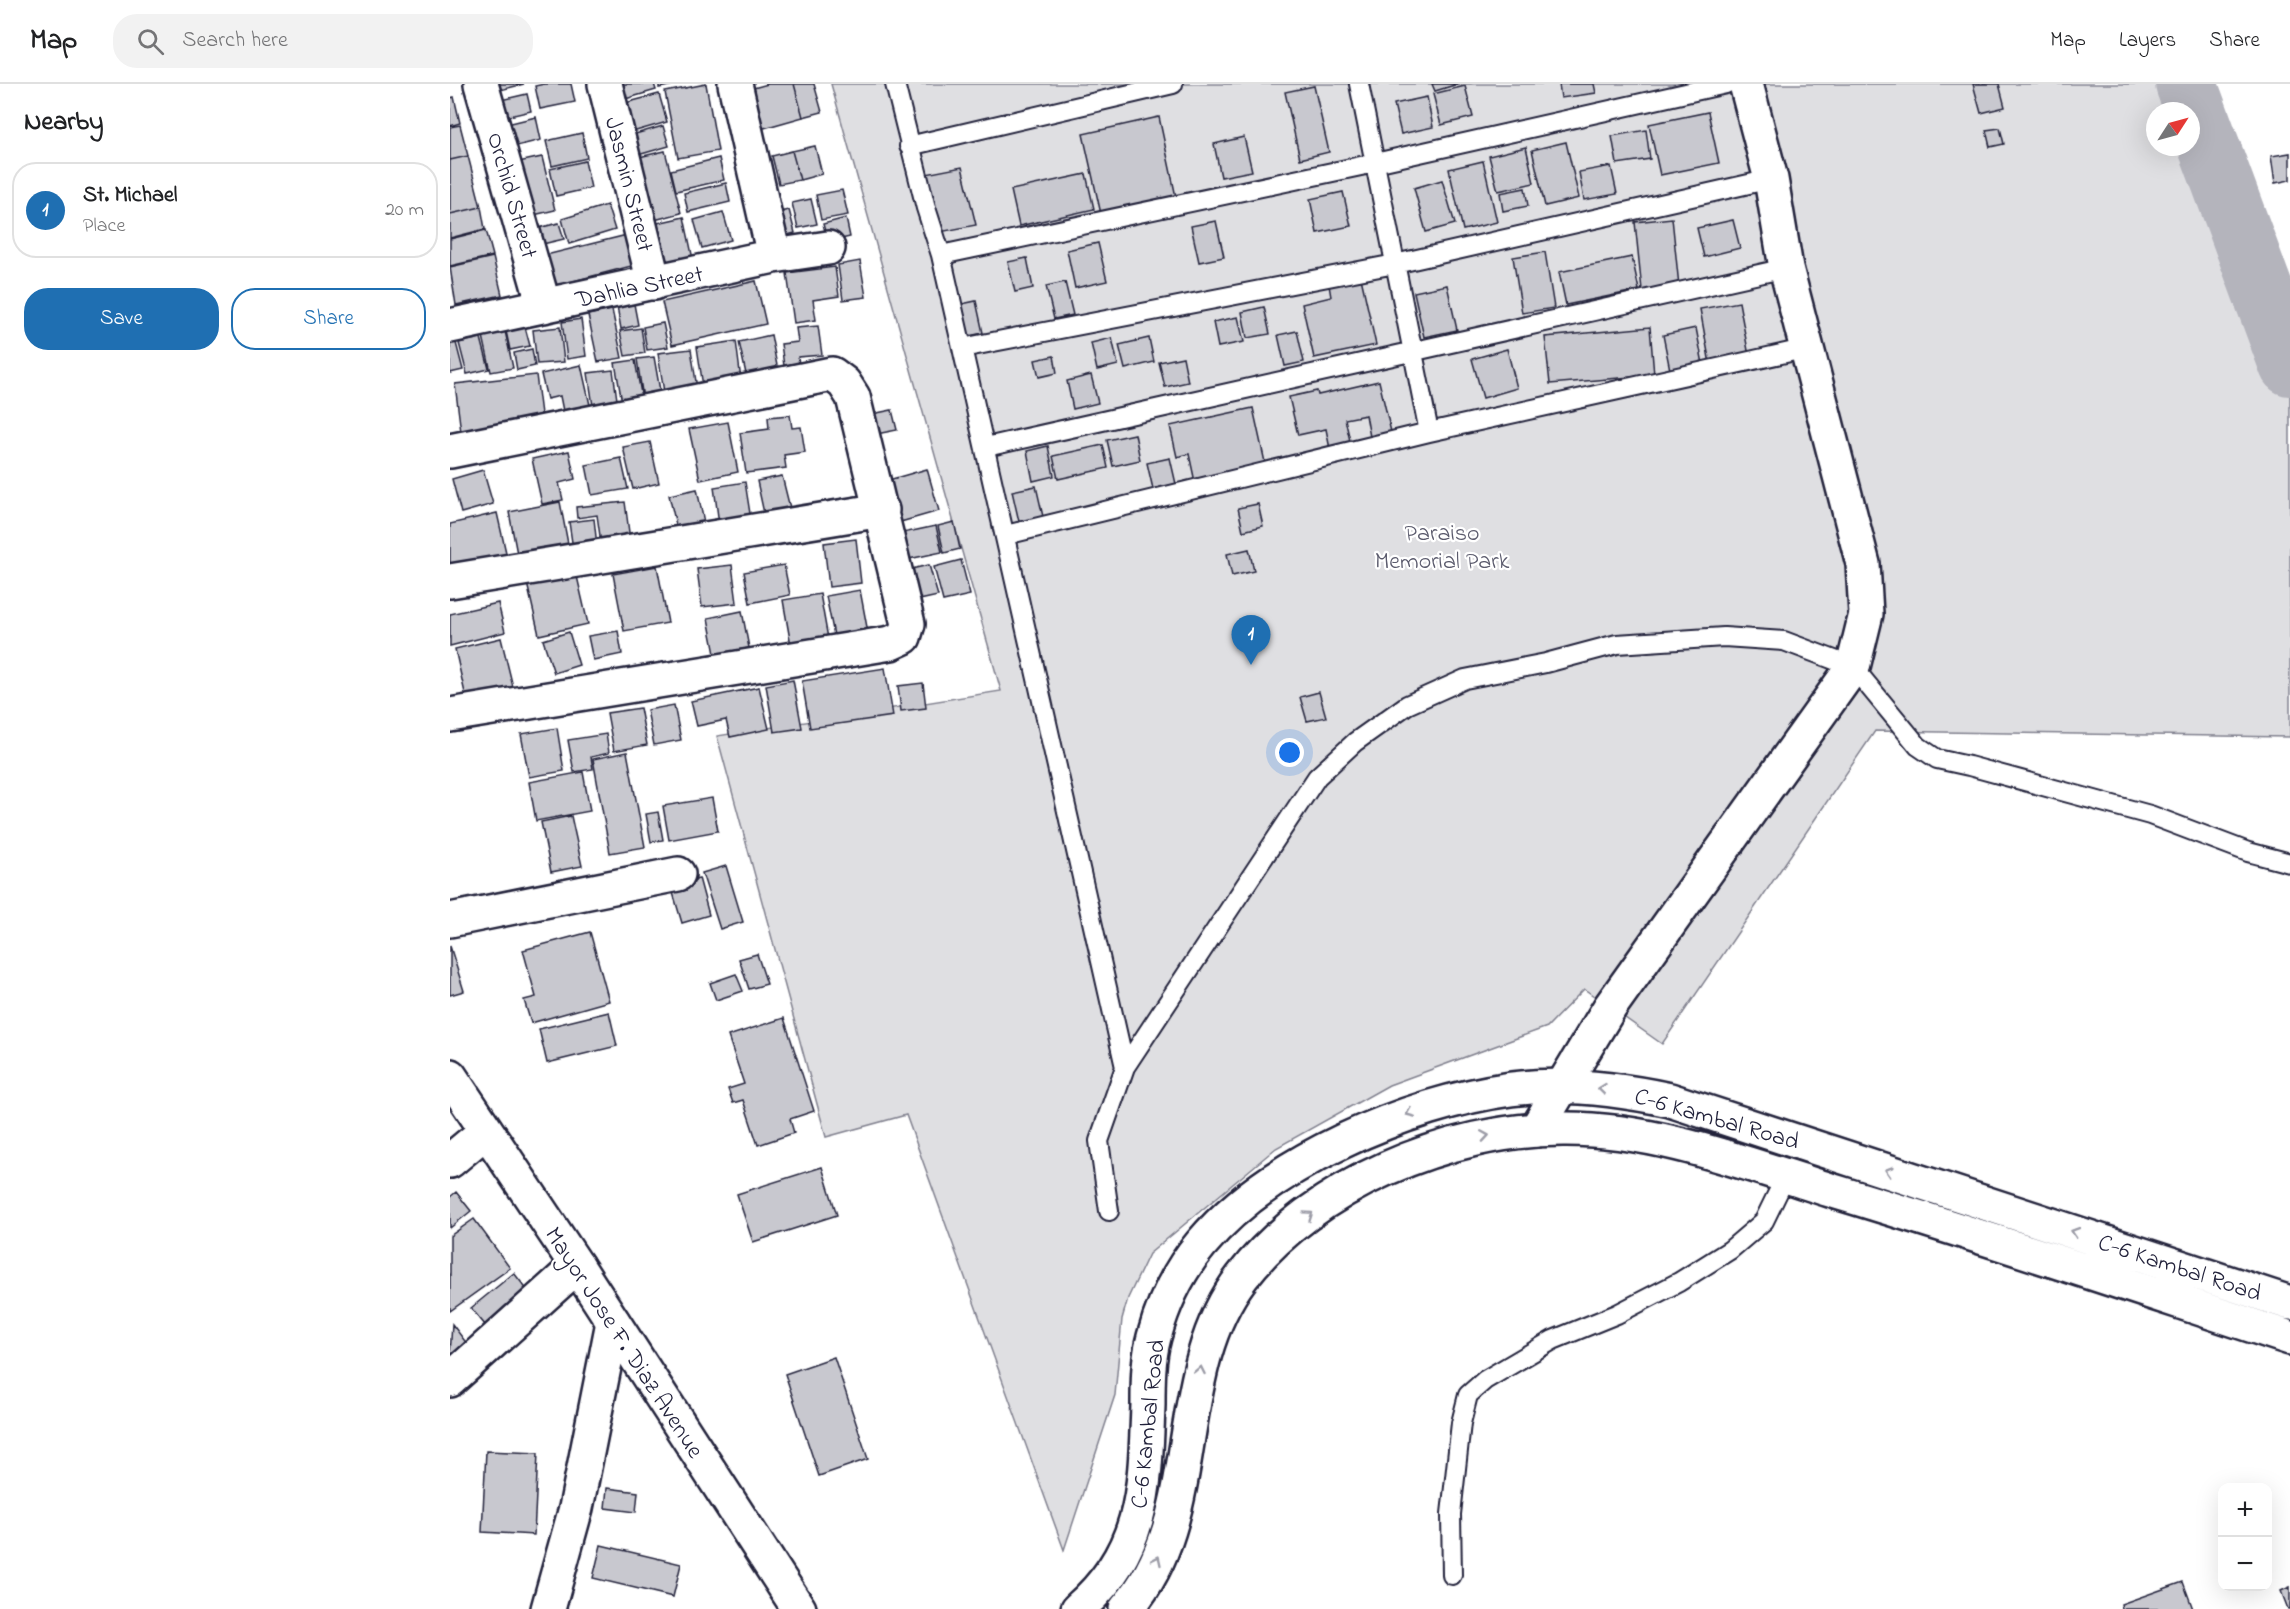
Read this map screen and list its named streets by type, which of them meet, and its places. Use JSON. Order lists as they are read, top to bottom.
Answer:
{
  "streets": {
    "street": [
      "Jasmin Street",
      "Orchid Street",
      "Dahlia Street",
      "C-6 Kambal Road",
      "Mayor Jose F. Diaz Avenue"
    ]
  },
  "crossings": [
    ["Jasmin Street", "Dahlia Street"],
    ["Orchid Street", "Dahlia Street"]
  ],
  "parks": ["Paraiso Memorial Park"],
  "north": "top right",
  "page": {
    "header": "Map",
    "search": "Search here",
    "nav": ["Map", "Layers", "Share"],
    "heading": "Nearby",
    "list": [
      {
        "mark": "1",
        "name": "St. Michael",
        "note": "Place",
        "value": "20 m"
      }
    ],
    "buttons": ["Save", "Share"],
    "pins": "1",
    "map_buttons": ["+", "−"]
  }
}
